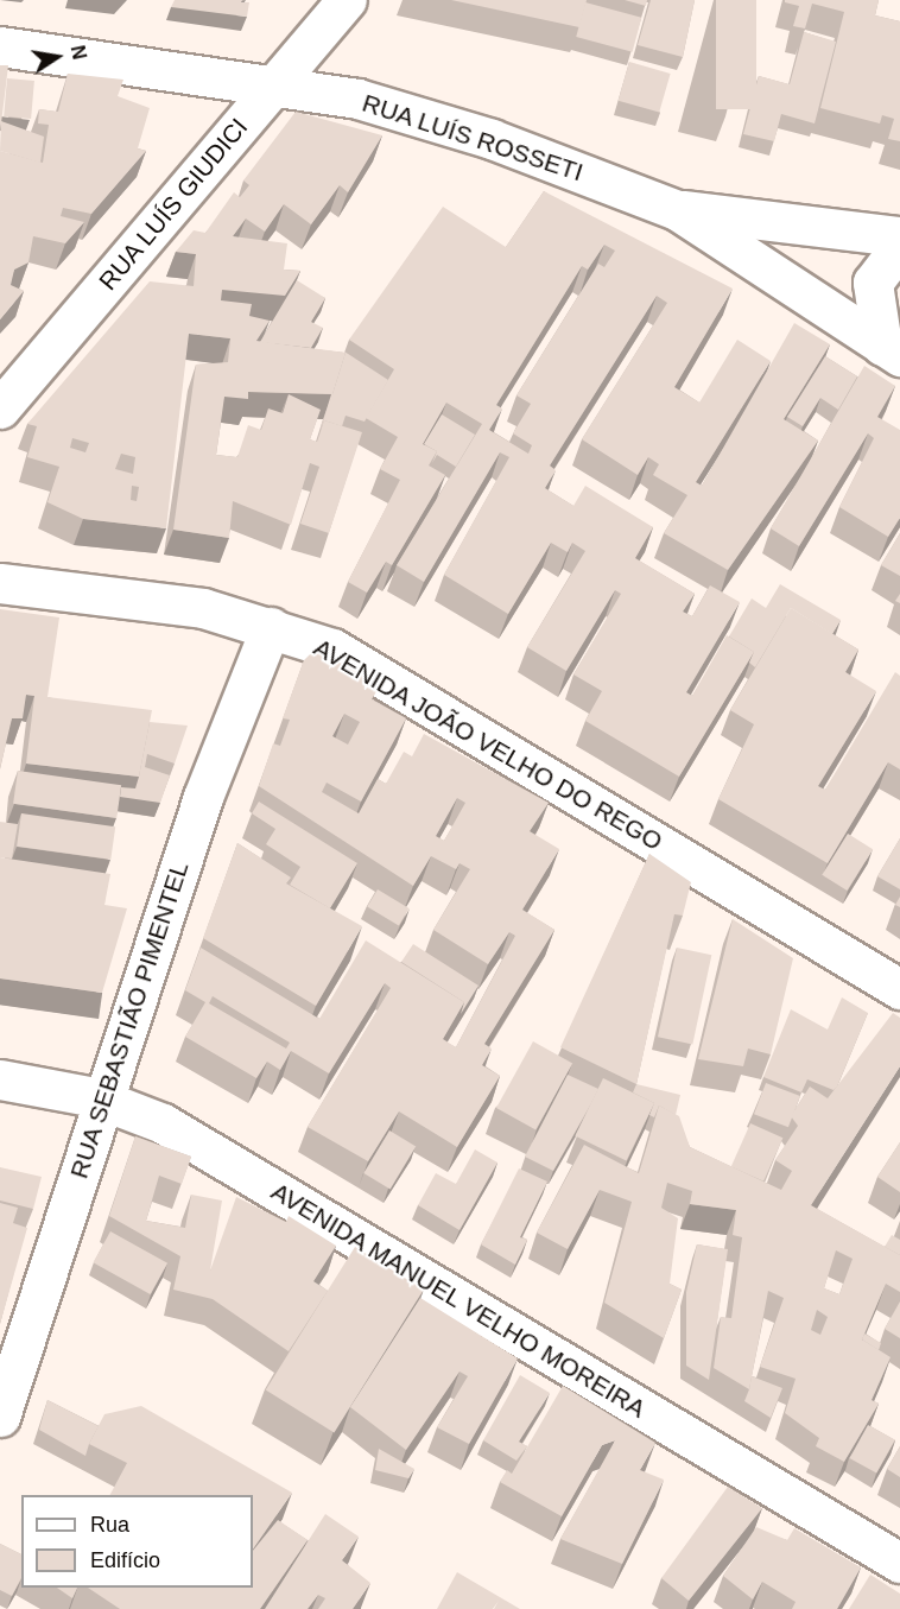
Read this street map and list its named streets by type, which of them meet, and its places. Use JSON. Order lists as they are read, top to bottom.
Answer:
{
  "streets": {
    "street": [
      "RUA LUÍS ROSSETI",
      "RUA LUÍS GIUDICI",
      "AVENIDA JOÃO VELHO DO REGO",
      "RUA SEBASTIÃO PIMENTEL",
      "AVENIDA MANUEL VELHO MOREIRA"
    ]
  },
  "crossings": [
    ["RUA LUÍS ROSSETI", "RUA LUÍS GIUDICI"],
    ["AVENIDA JOÃO VELHO DO REGO", "RUA SEBASTIÃO PIMENTEL"],
    ["RUA SEBASTIÃO PIMENTEL", "AVENIDA MANUEL VELHO MOREIRA"]
  ],
  "legend": ["Rua", "Edifício"],
  "north": "right"
}
